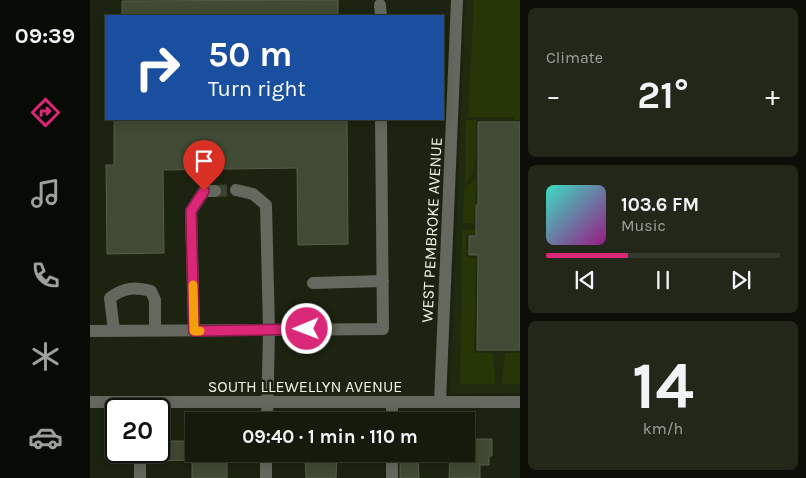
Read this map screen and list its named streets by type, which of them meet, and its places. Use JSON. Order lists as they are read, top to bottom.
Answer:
{
  "streets": {
    "street": ["WEST PEMBROKE AVENUE", "SOUTH LLEWELLYN AVENUE"]
  },
  "crossings": [
    ["WEST PEMBROKE AVENUE", "SOUTH LLEWELLYN AVENUE"]
  ],
  "page": {
    "tabs": "09:39",
    "tile": [
      "Climate",
      ["14", "km/h"]
    ],
    "turn": ["50 m", "Turn right"],
    "heat": ["−", "21°", "+"],
    "song": ["103.6 FM", "Music"],
    "limit": "20",
    "trip": "09:40 · 1 min · 110 m"
  }
}
